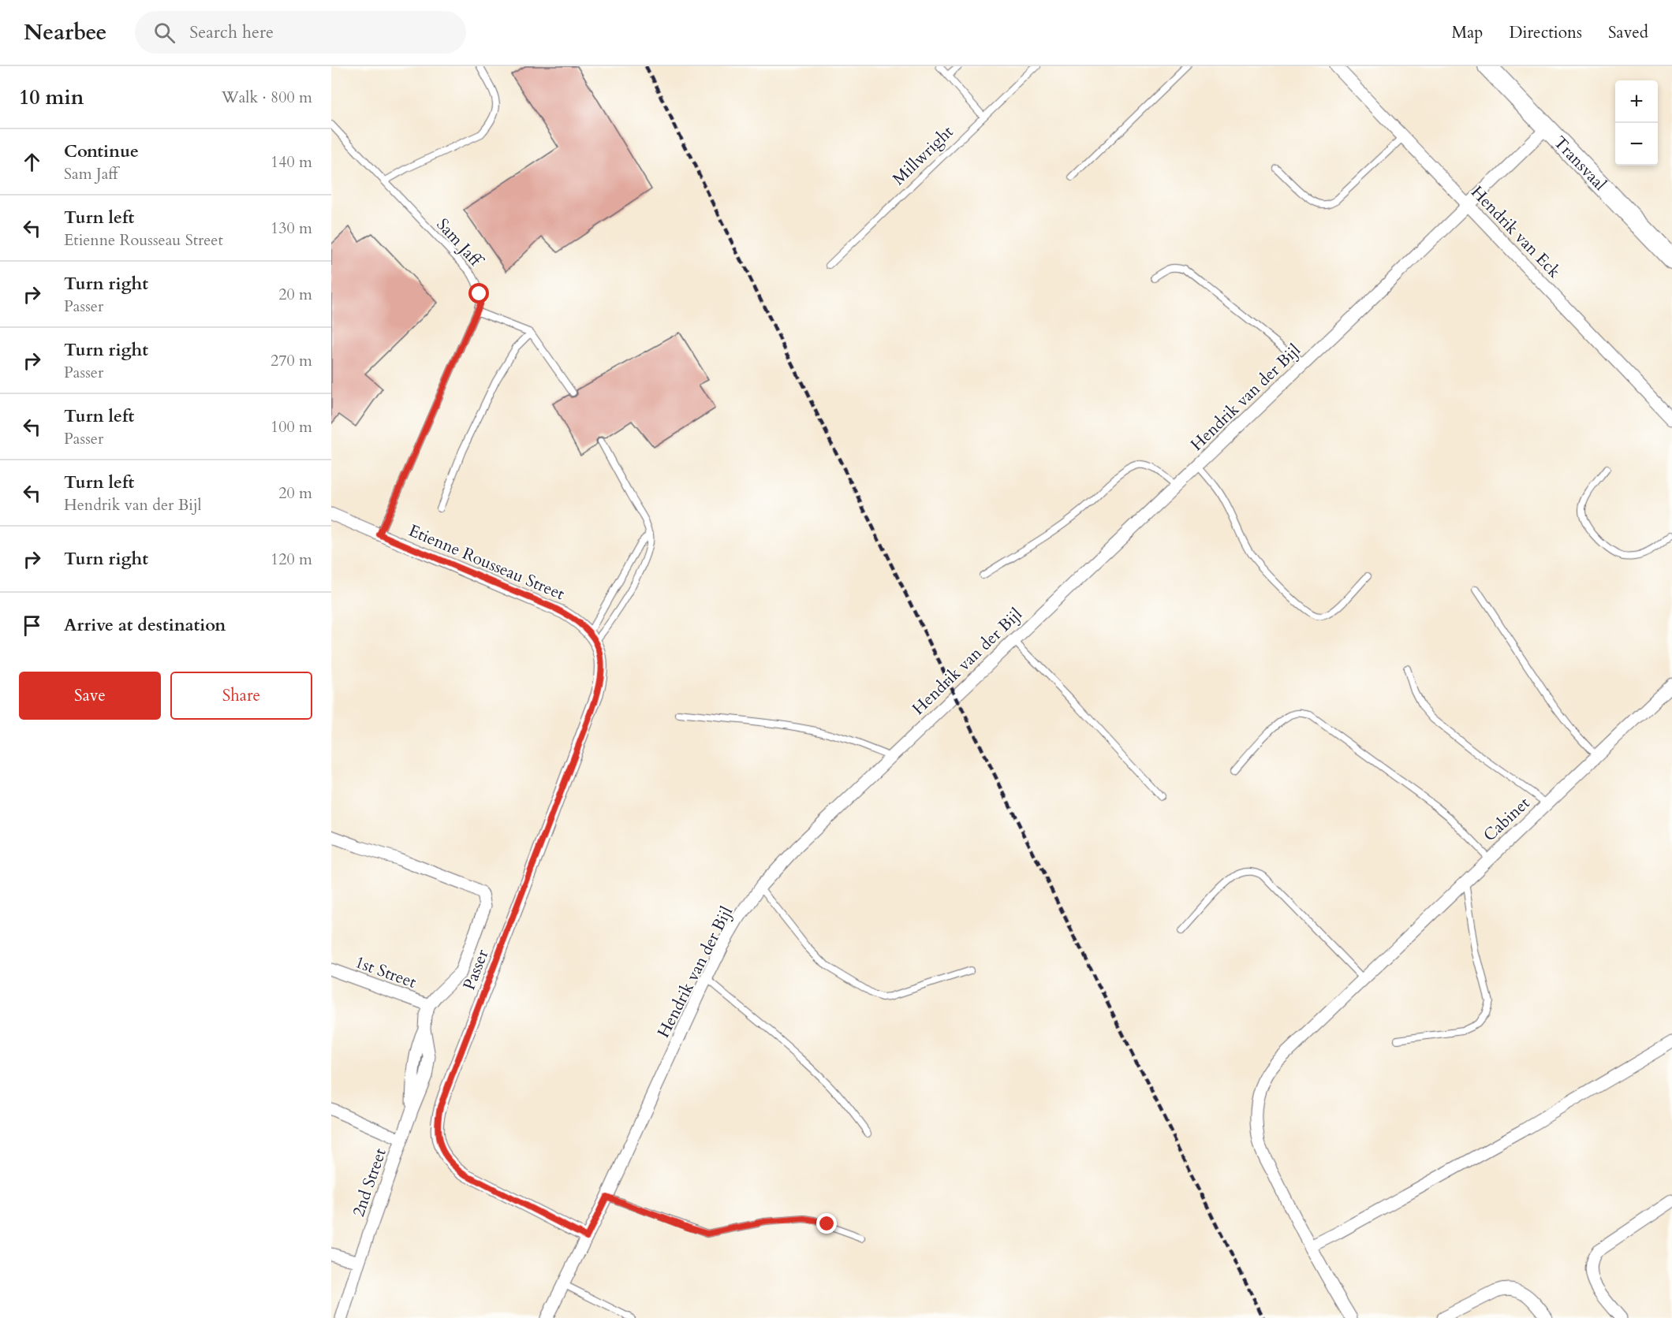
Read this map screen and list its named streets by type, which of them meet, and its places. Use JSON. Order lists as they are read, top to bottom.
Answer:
{
  "streets": {
    "highway": ["Transvaal"],
    "street": [
      "Hendrik van Eck",
      "Hendrik van der Bijl",
      "Etienne Rousseau Street",
      "Cabinet",
      "Passer",
      "1st Street",
      "2nd Street"
    ],
    "lane": ["Millwright", "Sam Jaff"]
  },
  "crossings": [
    ["Transvaal", "Hendrik van der Bijl"],
    ["Hendrik van Eck", "Hendrik van der Bijl"],
    ["Sam Jaff", "Etienne Rousseau Street"],
    ["Hendrik van der Bijl", "Passer"],
    ["Etienne Rousseau Street", "Passer"],
    ["1st Street", "2nd Street"]
  ],
  "page": {
    "header": "Nearbee",
    "search": "Search here",
    "nav": ["Map", "Directions", "Saved"],
    "heading": ["10 min", "Walk · 800 m"],
    "map_buttons": ["+", "−"],
    "list": [
      ["Continue", "Sam Jaff", "140 m"],
      ["Turn left", "Etienne Rousseau Street", "130 m"],
      ["Turn right", "Passer", "20 m"],
      ["Turn right", "Passer", "270 m"],
      ["Turn left", "Passer", "100 m"],
      ["Turn left", "Hendrik van der Bijl", "20 m"],
      ["Turn right", "120 m"],
      "Arrive at destination"
    ],
    "buttons": ["Save", "Share"]
  }
}
